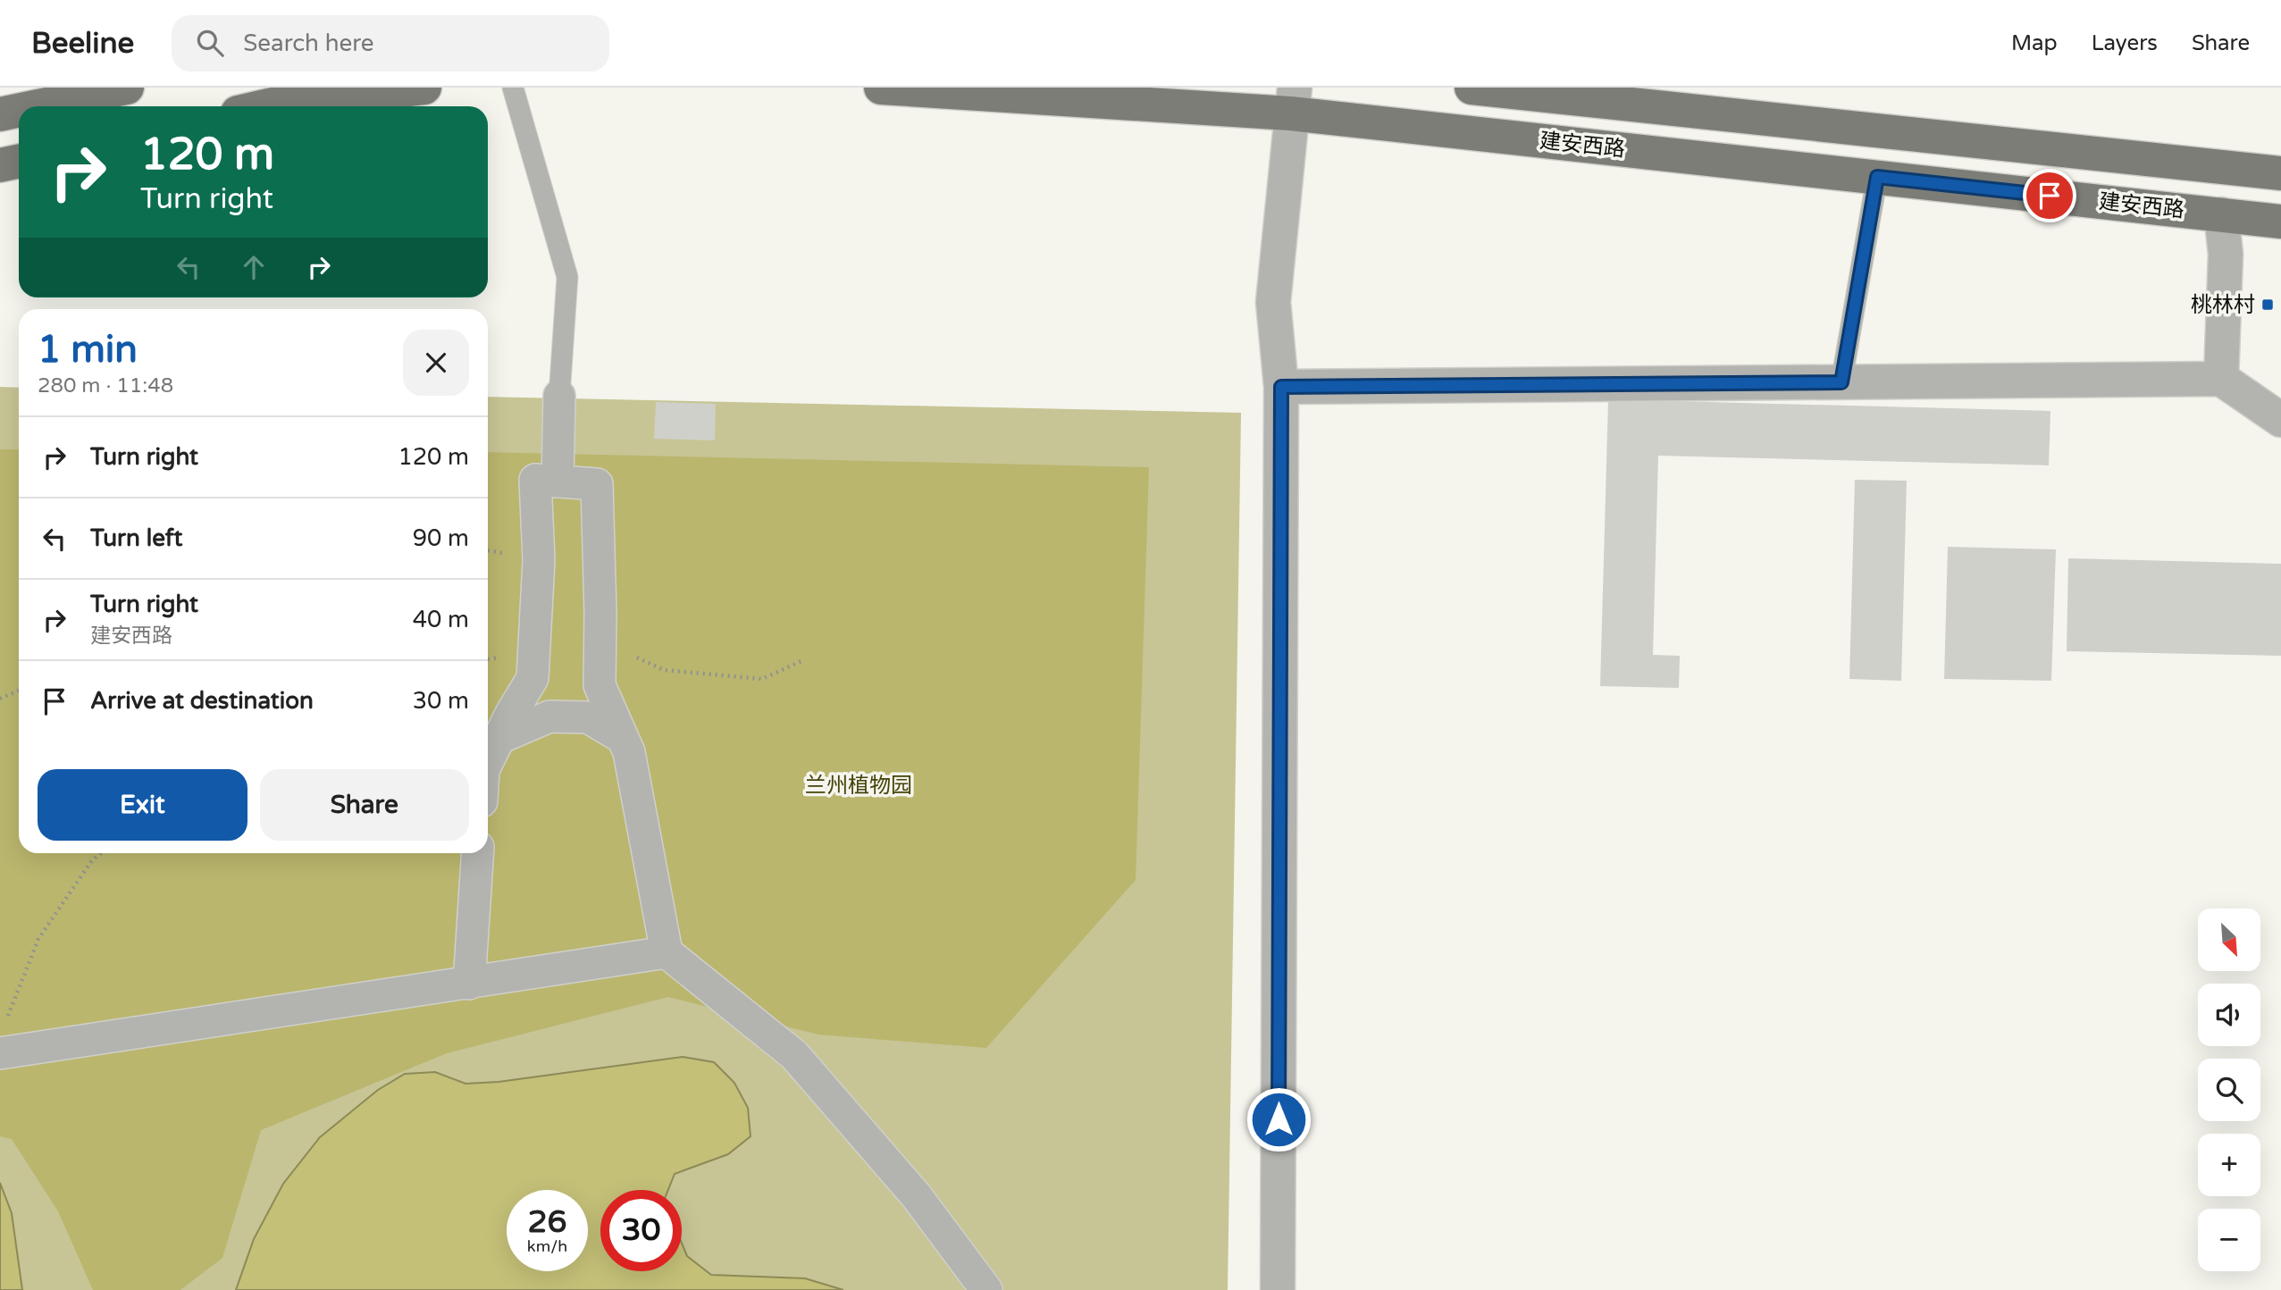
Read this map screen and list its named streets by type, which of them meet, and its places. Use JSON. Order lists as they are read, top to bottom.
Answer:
{
  "streets": {
    "main road": ["建安西路"]
  },
  "parks": ["兰州植物园"],
  "places": {
    "transit": ["桃林村"]
  },
  "north": "bottom right",
  "page": {
    "header": "Beeline",
    "search": "Search here",
    "nav": ["Map", "Layers", "Share"],
    "turn": ["120 m", "Turn right"],
    "heading": ["1 min", "280 m · 11:48"],
    "list": [
      {
        "name": "Turn right",
        "value": "120 m"
      },
      {
        "name": "Turn left",
        "value": "90 m"
      },
      {
        "name": "Turn right",
        "note": "建安西路",
        "value": "40 m"
      },
      {
        "name": "Arrive at destination",
        "value": "30 m"
      }
    ],
    "buttons": ["Exit", "Share"],
    "map_buttons": ["+", "−"],
    "speed": "26 km/h",
    "limit": "30"
  }
}
